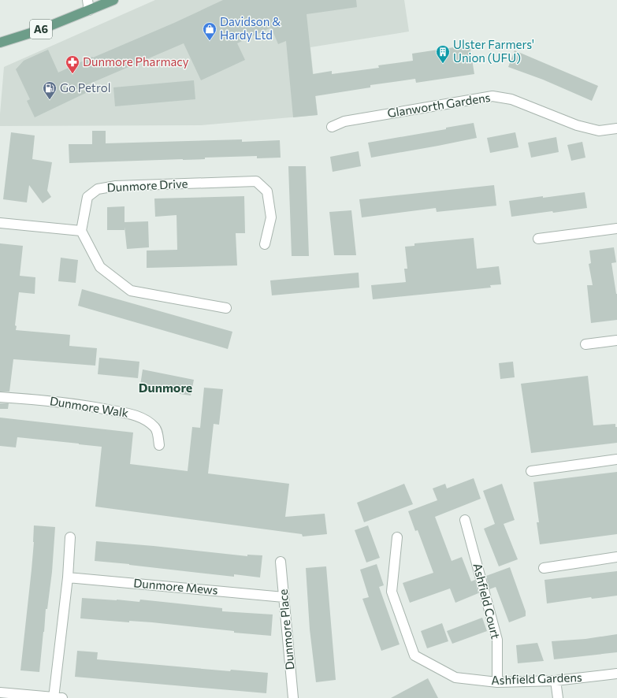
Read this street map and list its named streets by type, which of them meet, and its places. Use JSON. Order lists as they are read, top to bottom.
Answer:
{
  "streets": {
    "main road": ["A6"],
    "street": [
      "Glanworth Gardens",
      "Dunmore Drive",
      "Dunmore Walk",
      "Dunmore Mews",
      "Ashfield Court",
      "Dunmore Place",
      "Ashfield Gardens"
    ]
  },
  "crossings": [
    ["Dunmore Mews", "Dunmore Place"],
    ["Ashfield Court", "Ashfield Gardens"]
  ],
  "districts": ["Dunmore"],
  "places": {
    "shop": ["Davidson & Hardy Ltd"],
    "building": ["Ulster Farmers' Union (UFU)"],
    "pharmacy": ["Dunmore Pharmacy"],
    "fuel station": ["Go Petrol"]
  }
}
